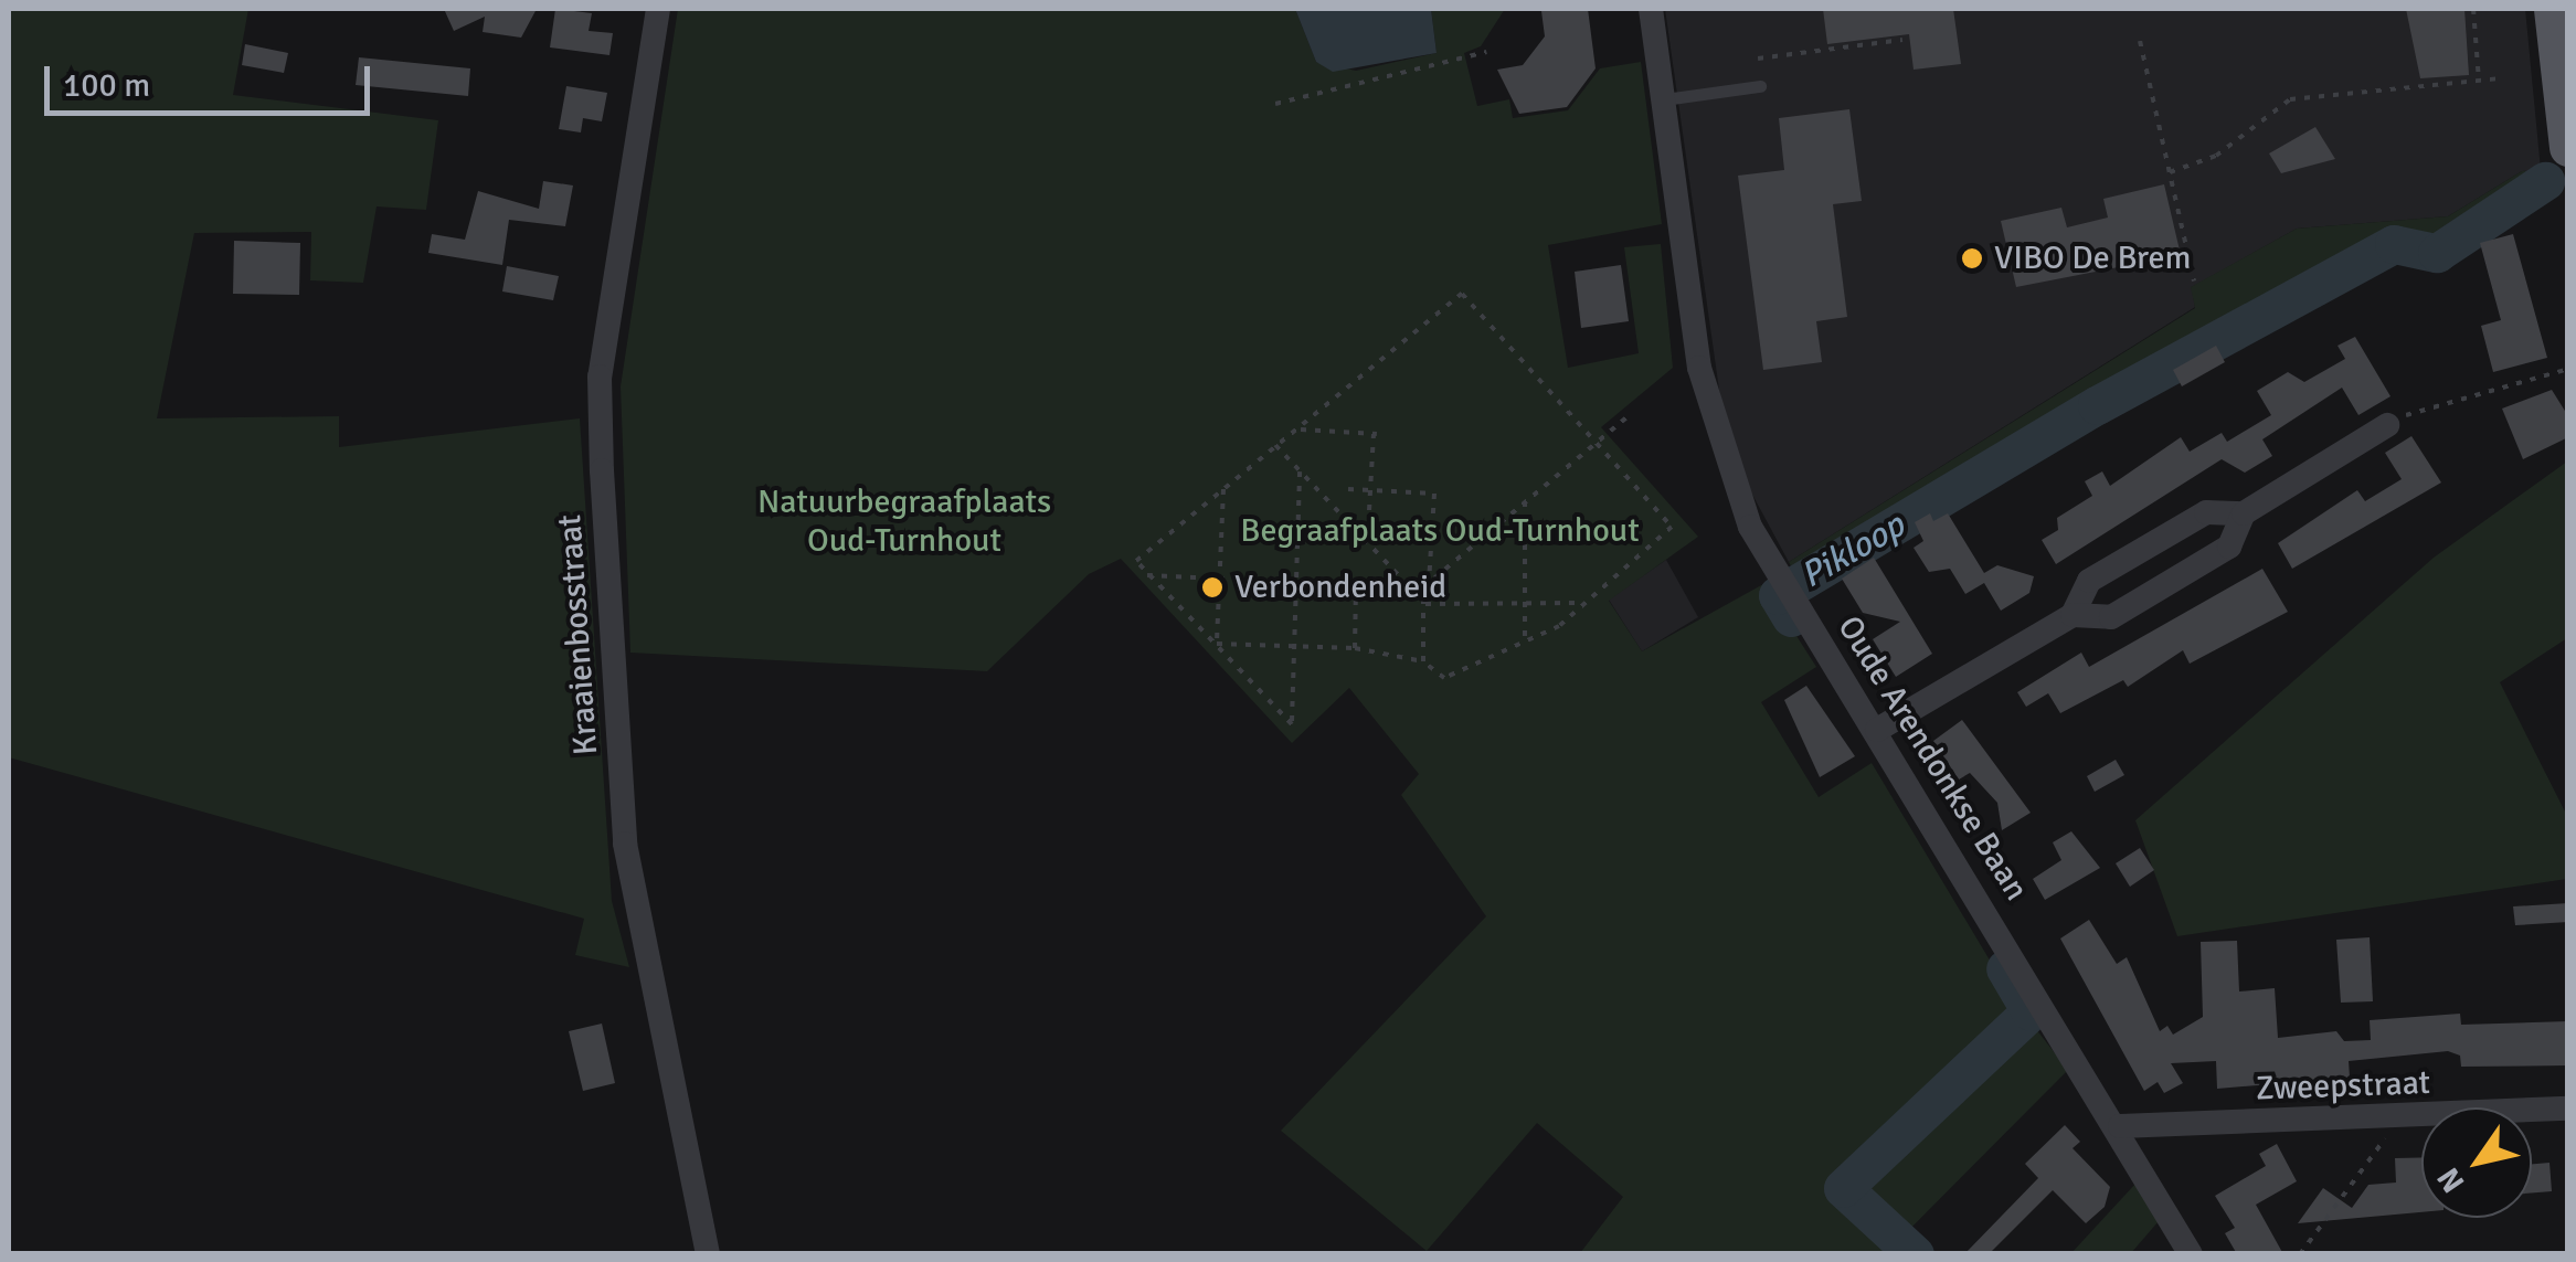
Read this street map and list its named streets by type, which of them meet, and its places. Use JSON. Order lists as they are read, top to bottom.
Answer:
{
  "streets": {
    "street": ["Kraaienbosstraat", "Oude Arendonkse Baan", "Zweepstraat"]
  },
  "crossings": [
    ["Oude Arendonkse Baan", "Zweepstraat"]
  ],
  "water": ["Pikloop"],
  "parks": ["Natuurbegraafplaats Oud-Turnhout", "Begraafplaats Oud-Turnhout"],
  "places": ["VIBO De Brem", "Verbondenheid"],
  "scale_bar": "100 m",
  "north": "bottom left"
}
